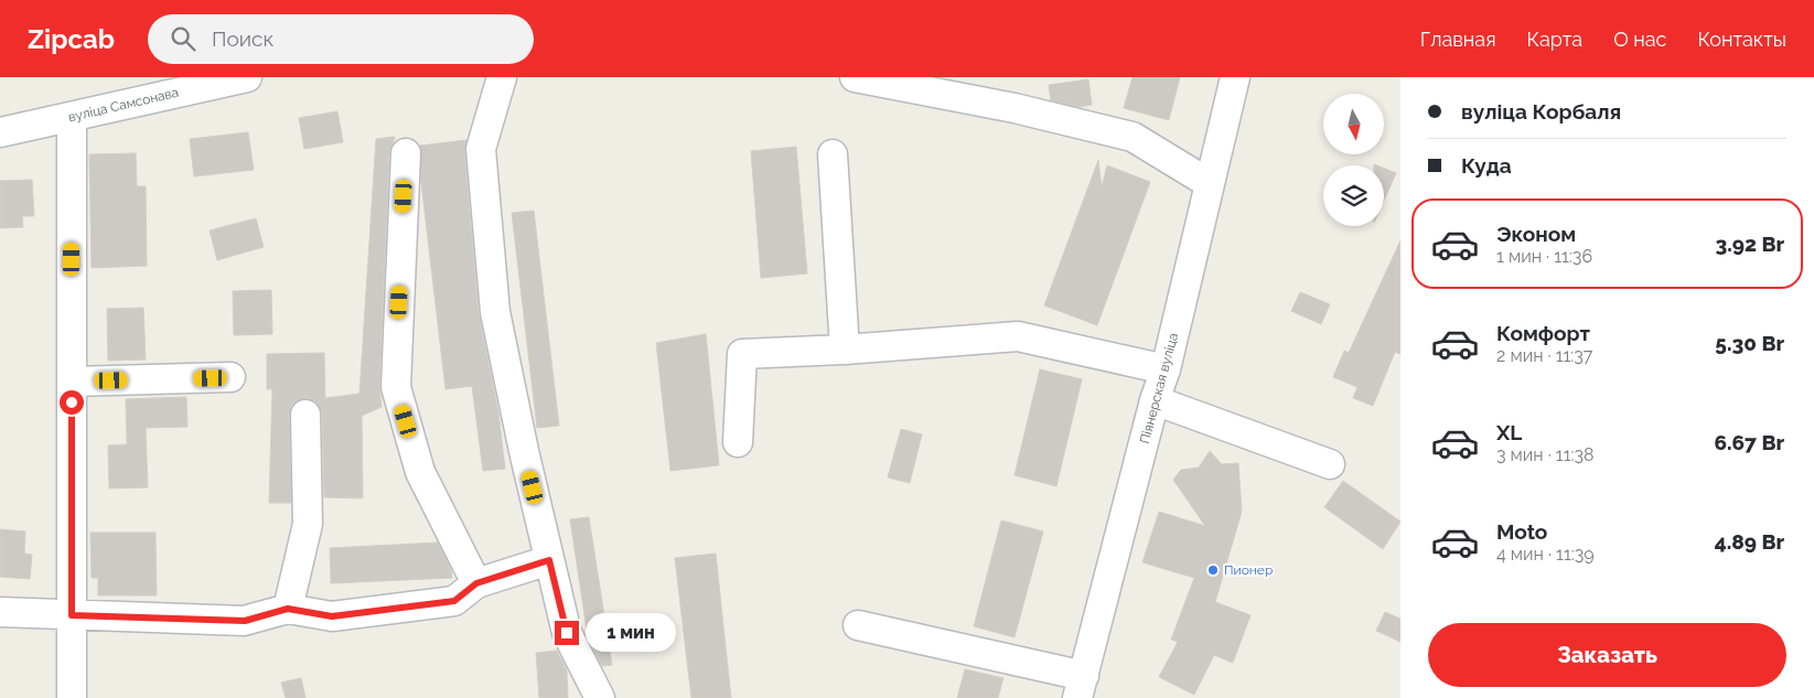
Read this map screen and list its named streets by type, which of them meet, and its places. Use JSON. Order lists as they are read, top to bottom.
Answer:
{
  "streets": {
    "street": ["вуліца Самсонава", "Піянерская вуліца"]
  },
  "places": ["Пионер"],
  "north": "bottom",
  "page": {
    "header": "Zipcab",
    "search": "Поиск",
    "nav": [
      "Главная",
      "Карта",
      "О нас",
      "Контакты"
    ],
    "banner": ["вуліца Корбаля", "Куда"],
    "list": [
      {
        "name": "Эконом",
        "note": "1 мин · 11:36",
        "value": "3.92 Br"
      },
      {
        "name": "Комфорт",
        "note": "2 мин · 11:37",
        "value": "5.30 Br"
      },
      {
        "name": "XL",
        "note": "3 мин · 11:38",
        "value": "6.67 Br"
      },
      {
        "name": "Moto",
        "note": "4 мин · 11:39",
        "value": "4.89 Br"
      }
    ],
    "buttons": "Заказать",
    "bubble": "1 мин"
  }
}
